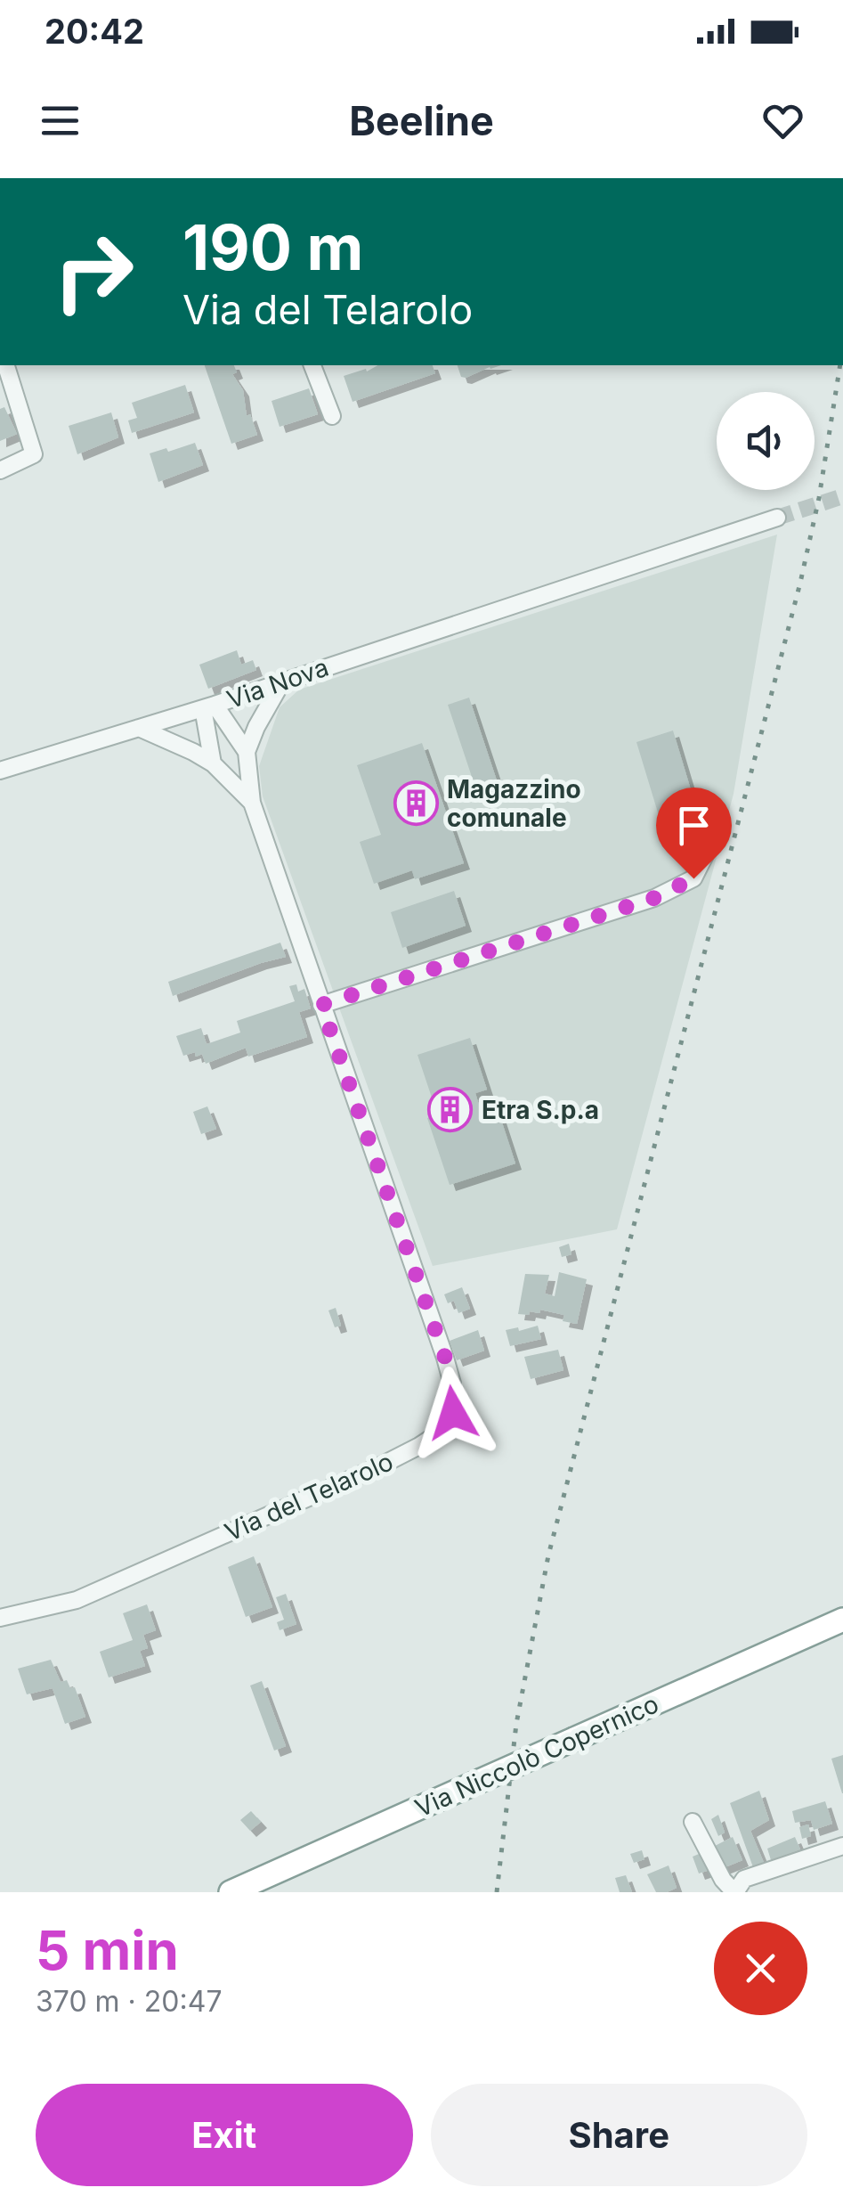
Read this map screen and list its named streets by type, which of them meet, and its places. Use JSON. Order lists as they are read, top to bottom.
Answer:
{
  "streets": {
    "highway": ["Via Niccolò Copernico"],
    "street": ["Via Nova", "Via del Telarolo"]
  },
  "places": {
    "building": ["Magazzino comunale", "Etra S.p.a"]
  },
  "page": {
    "status": "20:42",
    "header": "Beeline",
    "turn": ["190 m", "Via del Telarolo"],
    "heading": ["5 min", "370 m · 20:47"],
    "buttons": ["Exit", "Share"]
  }
}
